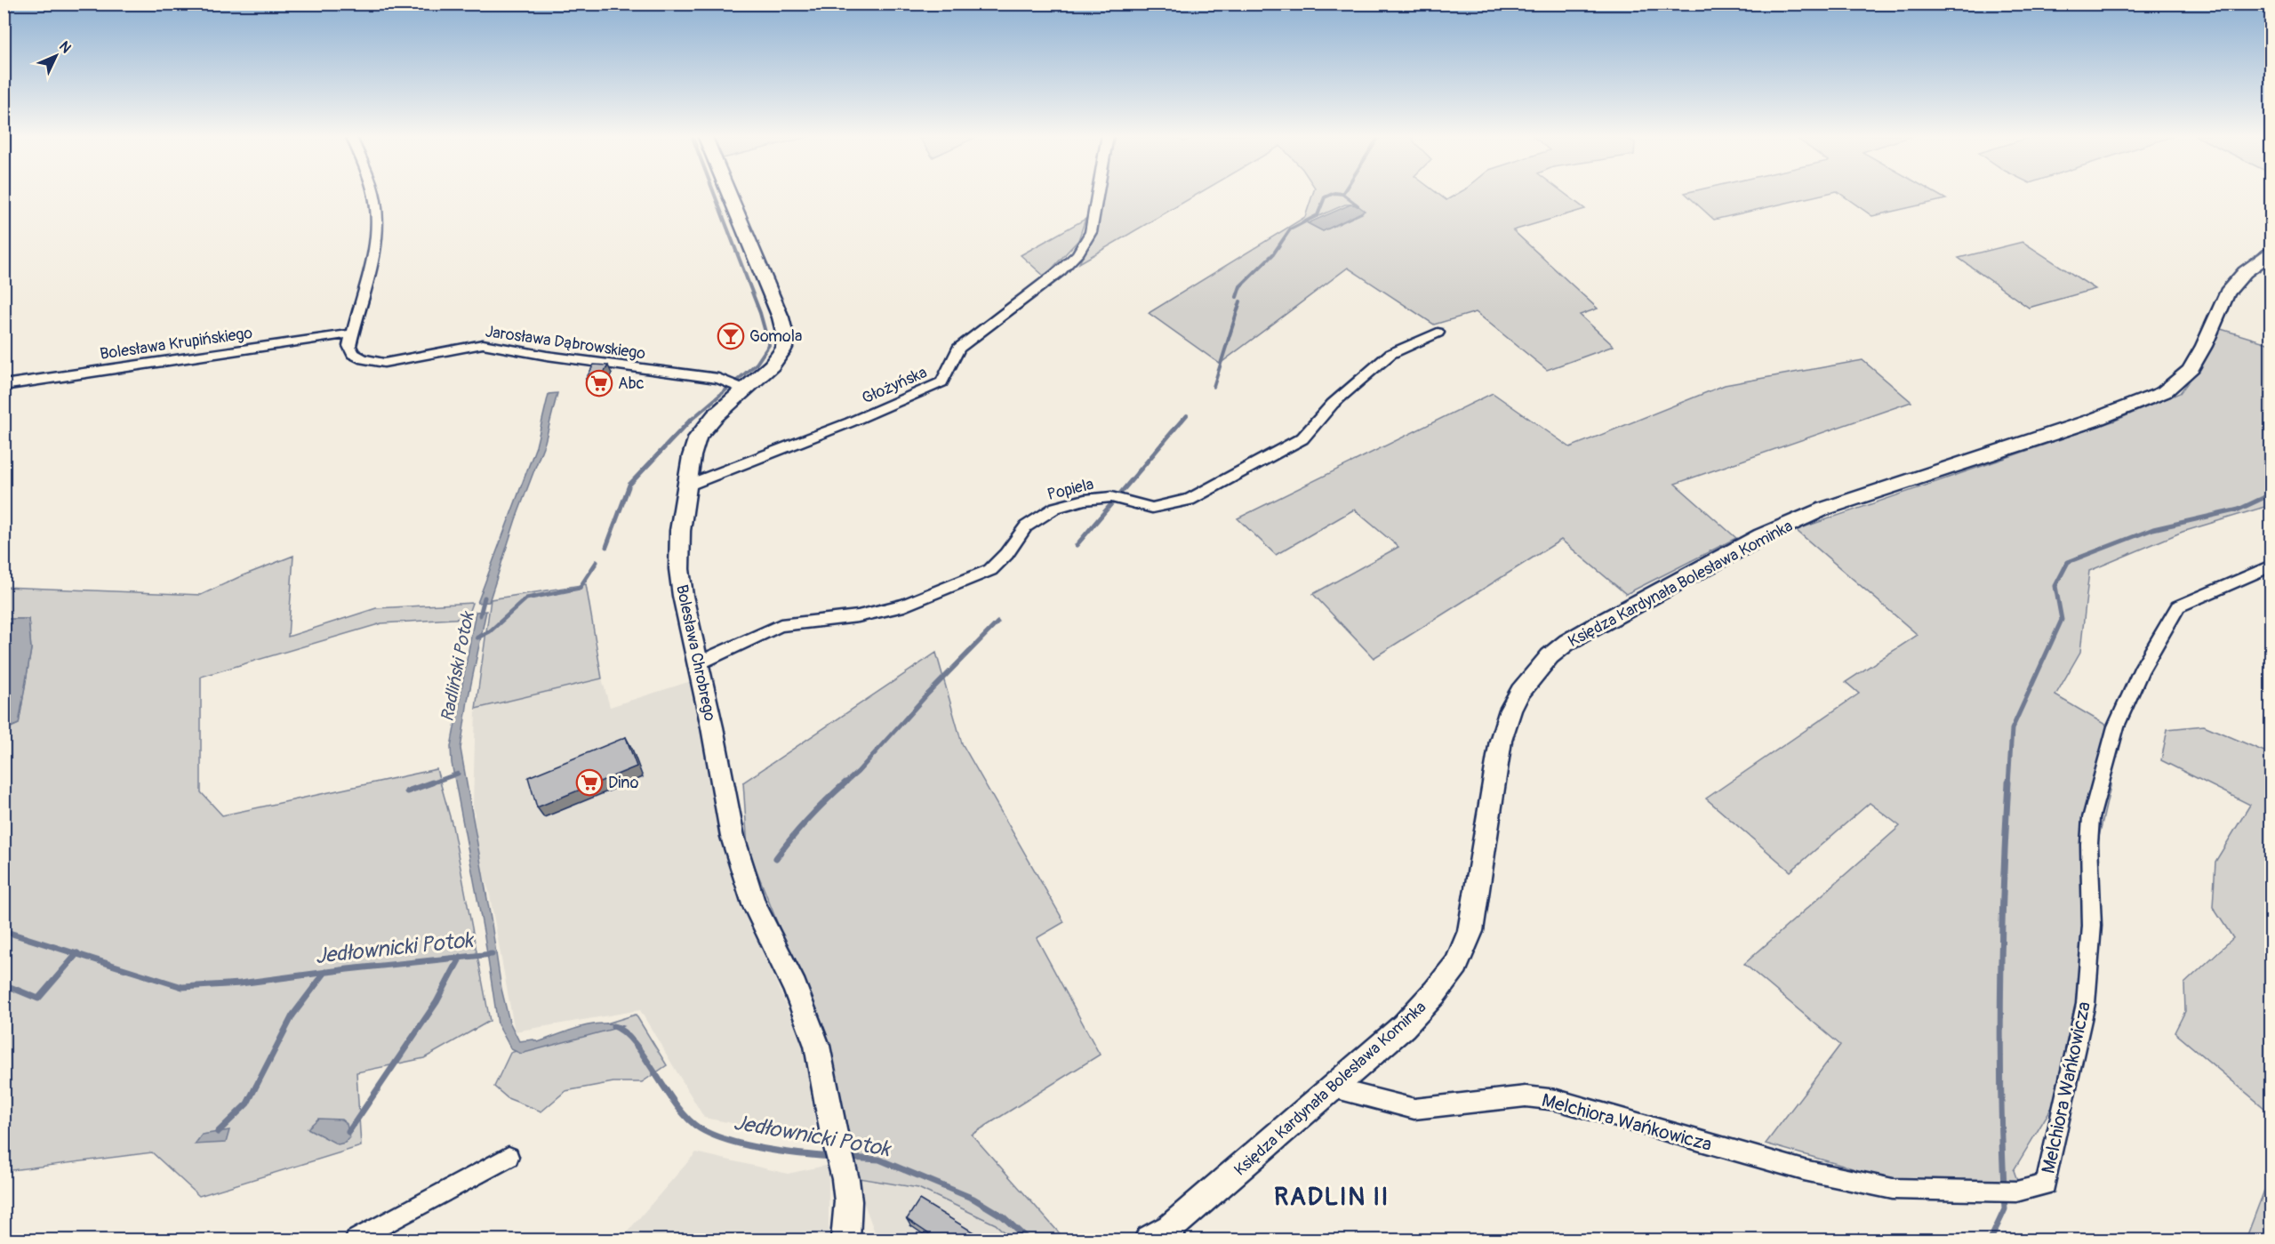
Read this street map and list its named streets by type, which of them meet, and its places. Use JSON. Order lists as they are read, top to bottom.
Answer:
{
  "streets": {
    "street": [
      "Jarosława Dąbrowskiego",
      "Bolesława Krupińskiego",
      "Głożyńska",
      "Popiela",
      "Księdza Kardynała Bolesława Kominka",
      "Bolesława Chrobrego",
      "Melchiora Wańkowicza"
    ]
  },
  "crossings": [
    ["Jarosława Dąbrowskiego", "Bolesława Krupińskiego"],
    ["Jarosława Dąbrowskiego", "Bolesława Chrobrego"],
    ["Głożyńska", "Bolesława Chrobrego"],
    ["Popiela", "Bolesława Chrobrego"],
    ["Księdza Kardynała Bolesława Kominka", "Melchiora Wańkowicza"]
  ],
  "districts": ["RADLIN II"],
  "water": ["Radliński Potok", "Jedłownicki Potok"],
  "places": {
    "bar": ["Gomola"],
    "supermarket": ["Abc", "Dino"]
  },
  "north": "top right"
}
